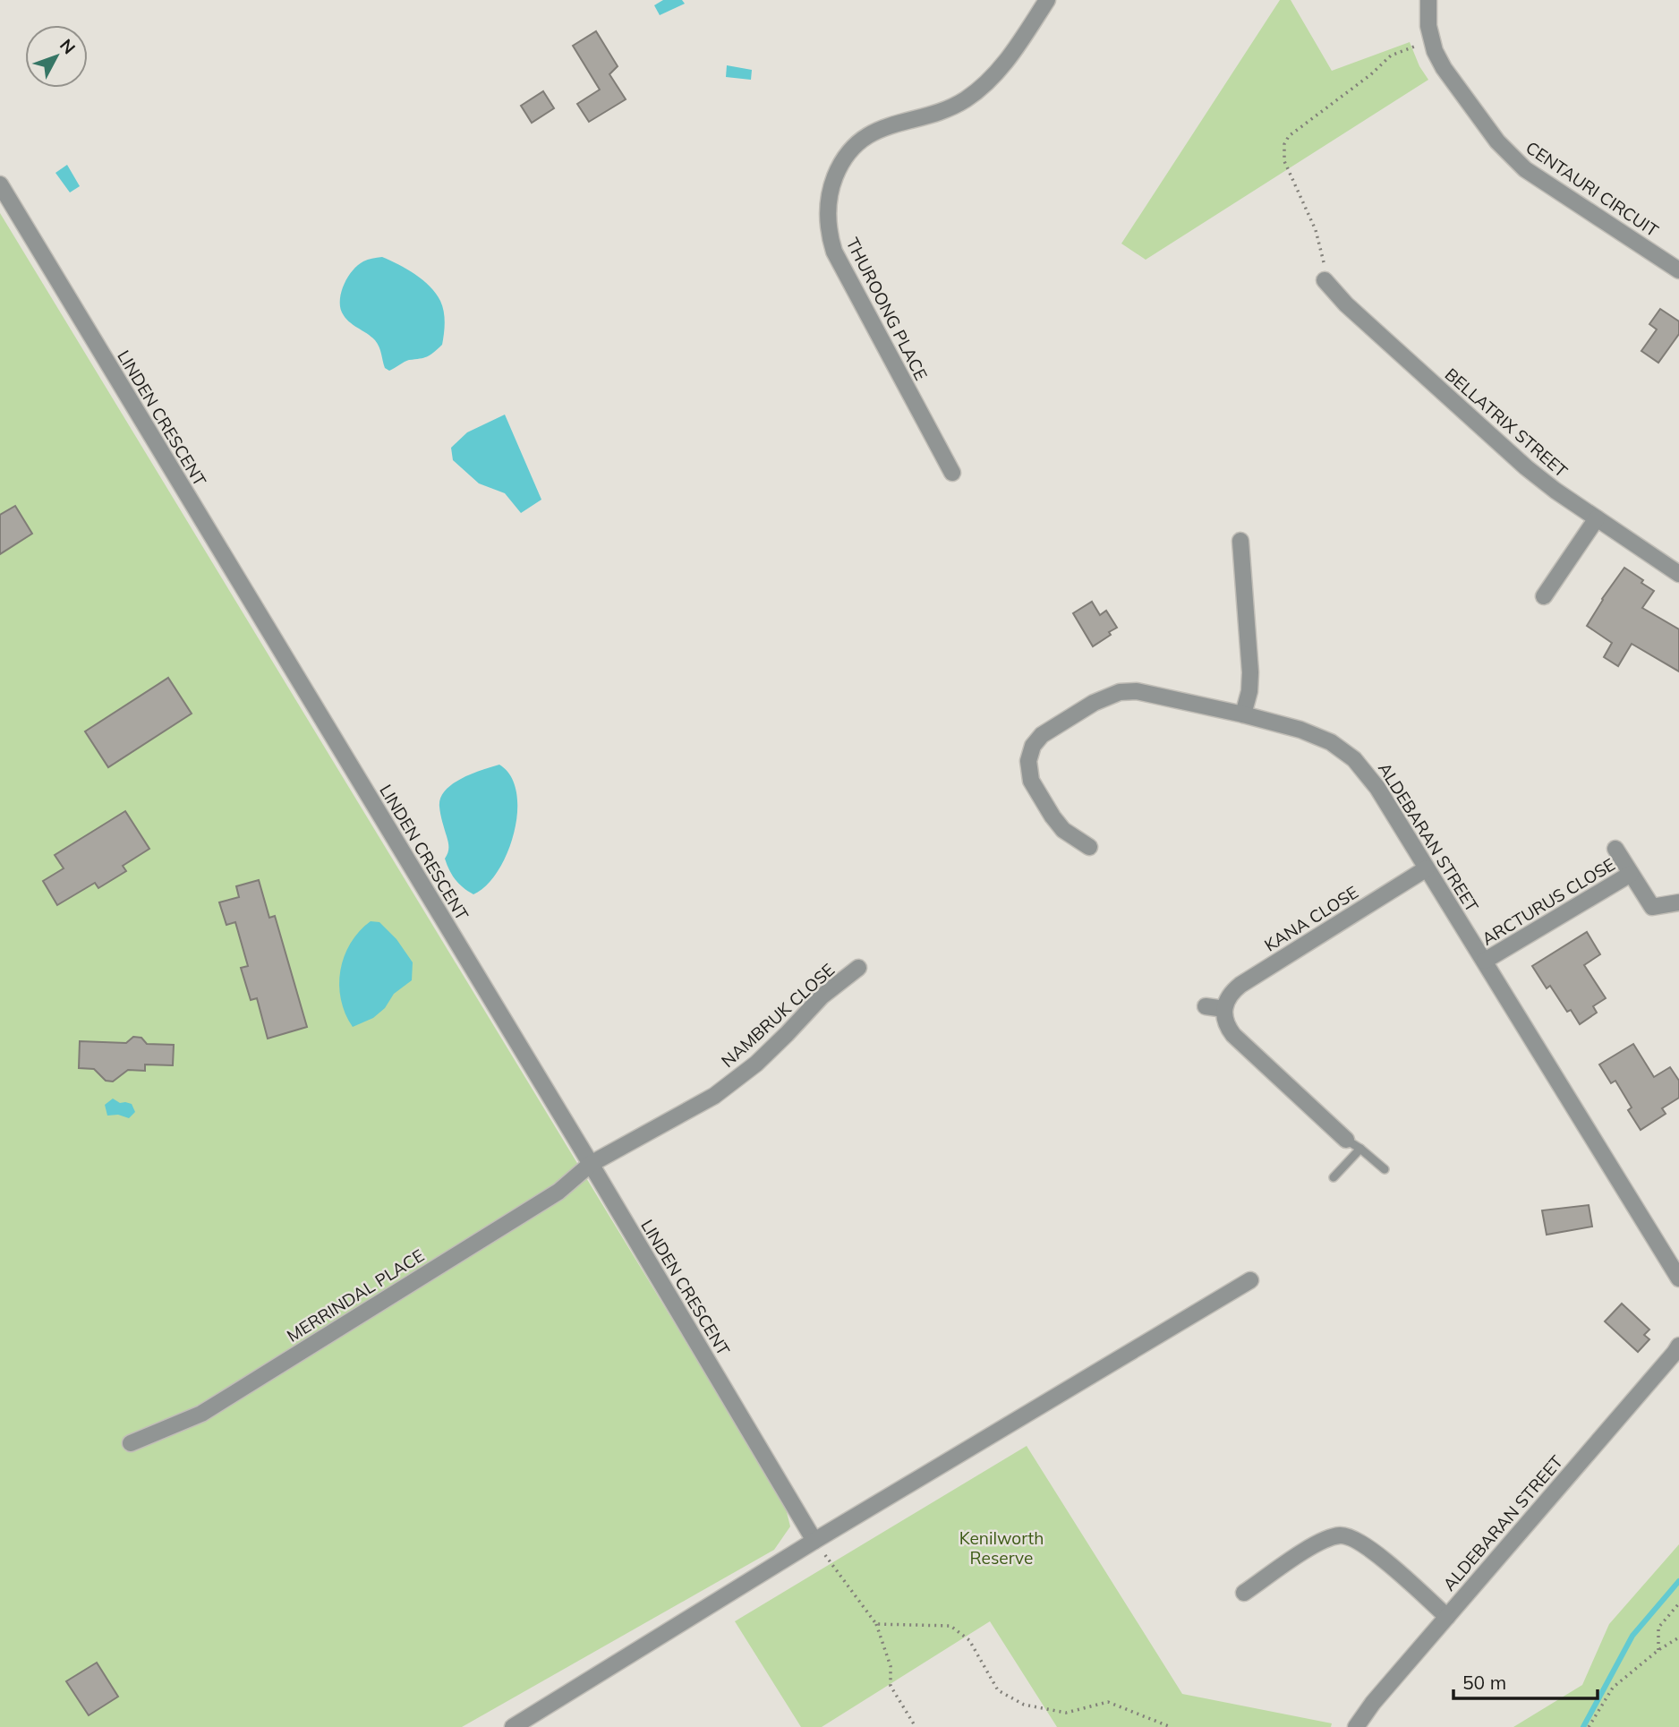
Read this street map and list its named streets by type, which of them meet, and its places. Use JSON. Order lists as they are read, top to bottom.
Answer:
{
  "streets": {
    "street": [
      "CENTAURI CIRCUIT",
      "THUROONG PLACE",
      "LINDEN CRESCENT",
      "BELLATRIX STREET",
      "ALDEBARAN STREET",
      "ARCTURUS CLOSE",
      "KANA CLOSE",
      "NAMBRUK CLOSE",
      "MERRINDAL PLACE"
    ]
  },
  "crossings": [
    ["LINDEN CRESCENT", "NAMBRUK CLOSE"],
    ["LINDEN CRESCENT", "MERRINDAL PLACE"],
    ["ALDEBARAN STREET", "ARCTURUS CLOSE"],
    ["ALDEBARAN STREET", "KANA CLOSE"],
    ["NAMBRUK CLOSE", "MERRINDAL PLACE"]
  ],
  "parks": ["Kenilworth Reserve"],
  "scale_bar": "50 m",
  "north": "top right"
}
